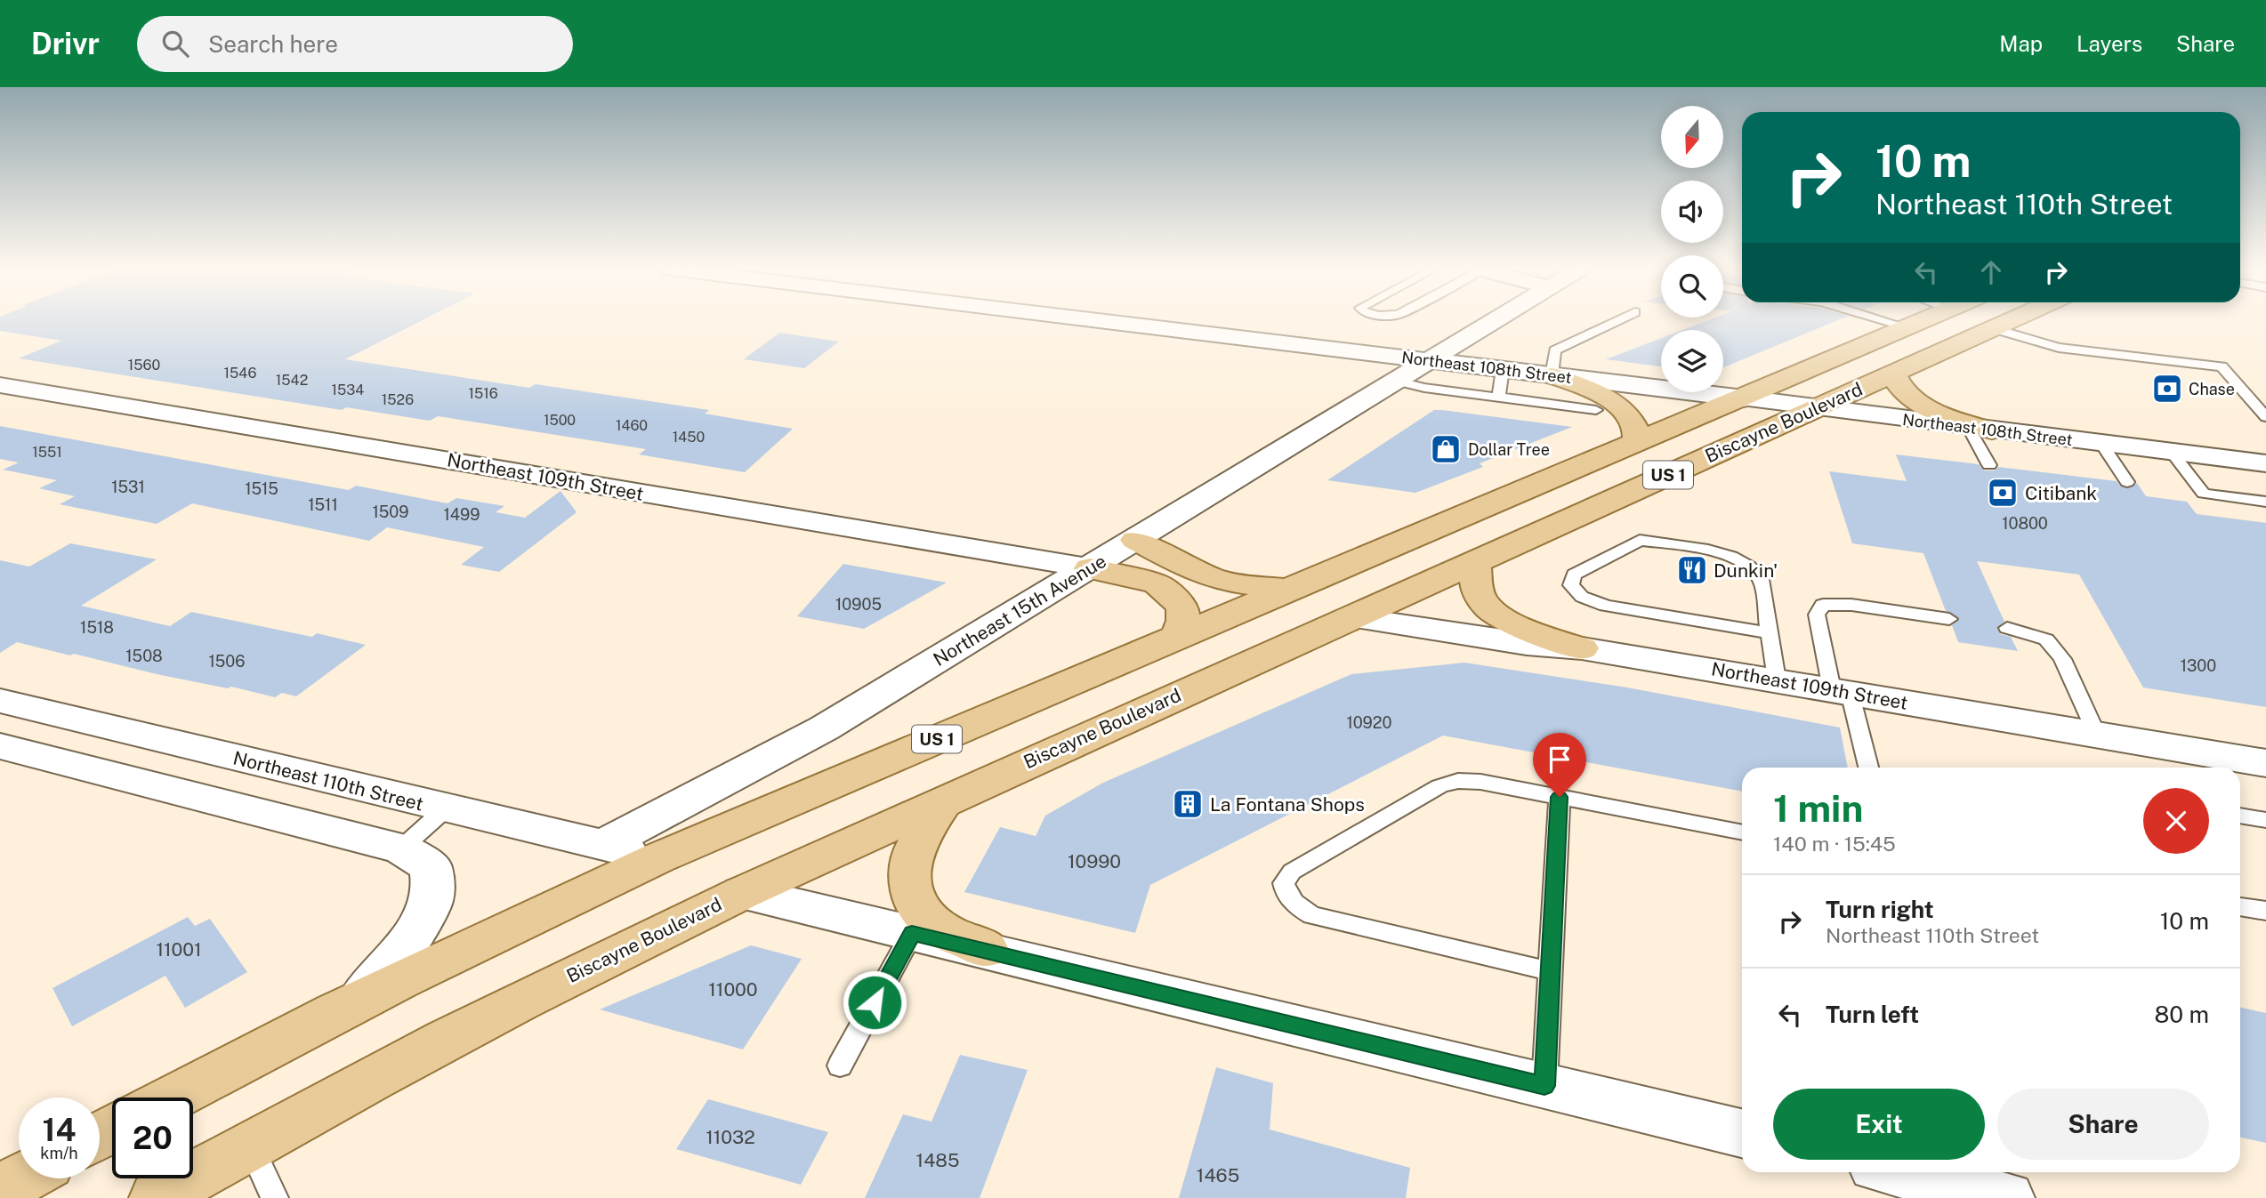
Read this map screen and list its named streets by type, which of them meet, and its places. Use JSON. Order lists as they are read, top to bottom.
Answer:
{
  "streets": {
    "main road": ["Biscayne Boulevard", "US 1"],
    "street": [
      "Northeast 108th Street",
      "Northeast 109th Street",
      "Northeast 15th Avenue",
      "Northeast 110th Street"
    ]
  },
  "crossings": [
    ["Northeast 108th Street", "Biscayne Boulevard"],
    ["Northeast 108th Street", "Northeast 15th Avenue"],
    ["Biscayne Boulevard", "Northeast 109th Street"],
    ["Biscayne Boulevard", "Northeast 110th Street"],
    ["Northeast 109th Street", "Northeast 15th Avenue"],
    ["Northeast 15th Avenue", "Northeast 110th Street"]
  ],
  "places": {
    "bank": ["Chase", "Citibank"],
    "shop": ["Dollar Tree"],
    "restaurant": ["Dunkin'"],
    "building": ["La Fontana Shops"]
  },
  "house_numbers": [
    "1560",
    "1546",
    "1542",
    "1534",
    "1516",
    "1526",
    "1500",
    "1460",
    "1450",
    "1551",
    "1531",
    "1515",
    "1511",
    "1509",
    "1499",
    "10800",
    "10905",
    "1518",
    "1508",
    "1506",
    "1300",
    "10920",
    "10990",
    "11001",
    "11000",
    "11032",
    "1485",
    "1465"
  ],
  "north": "bottom",
  "page": {
    "header": "Drivr",
    "search": "Search here",
    "nav": ["Map", "Layers", "Share"],
    "turn": ["10 m", "Northeast 110th Street"],
    "heading": ["1 min", "140 m · 15:45"],
    "list": [
      {
        "name": "Turn right",
        "note": "Northeast 110th Street",
        "value": "10 m"
      },
      {
        "name": "Turn left",
        "value": "80 m"
      }
    ],
    "buttons": ["Exit", "Share"],
    "speed": "14 km/h",
    "limit": "20"
  }
}
